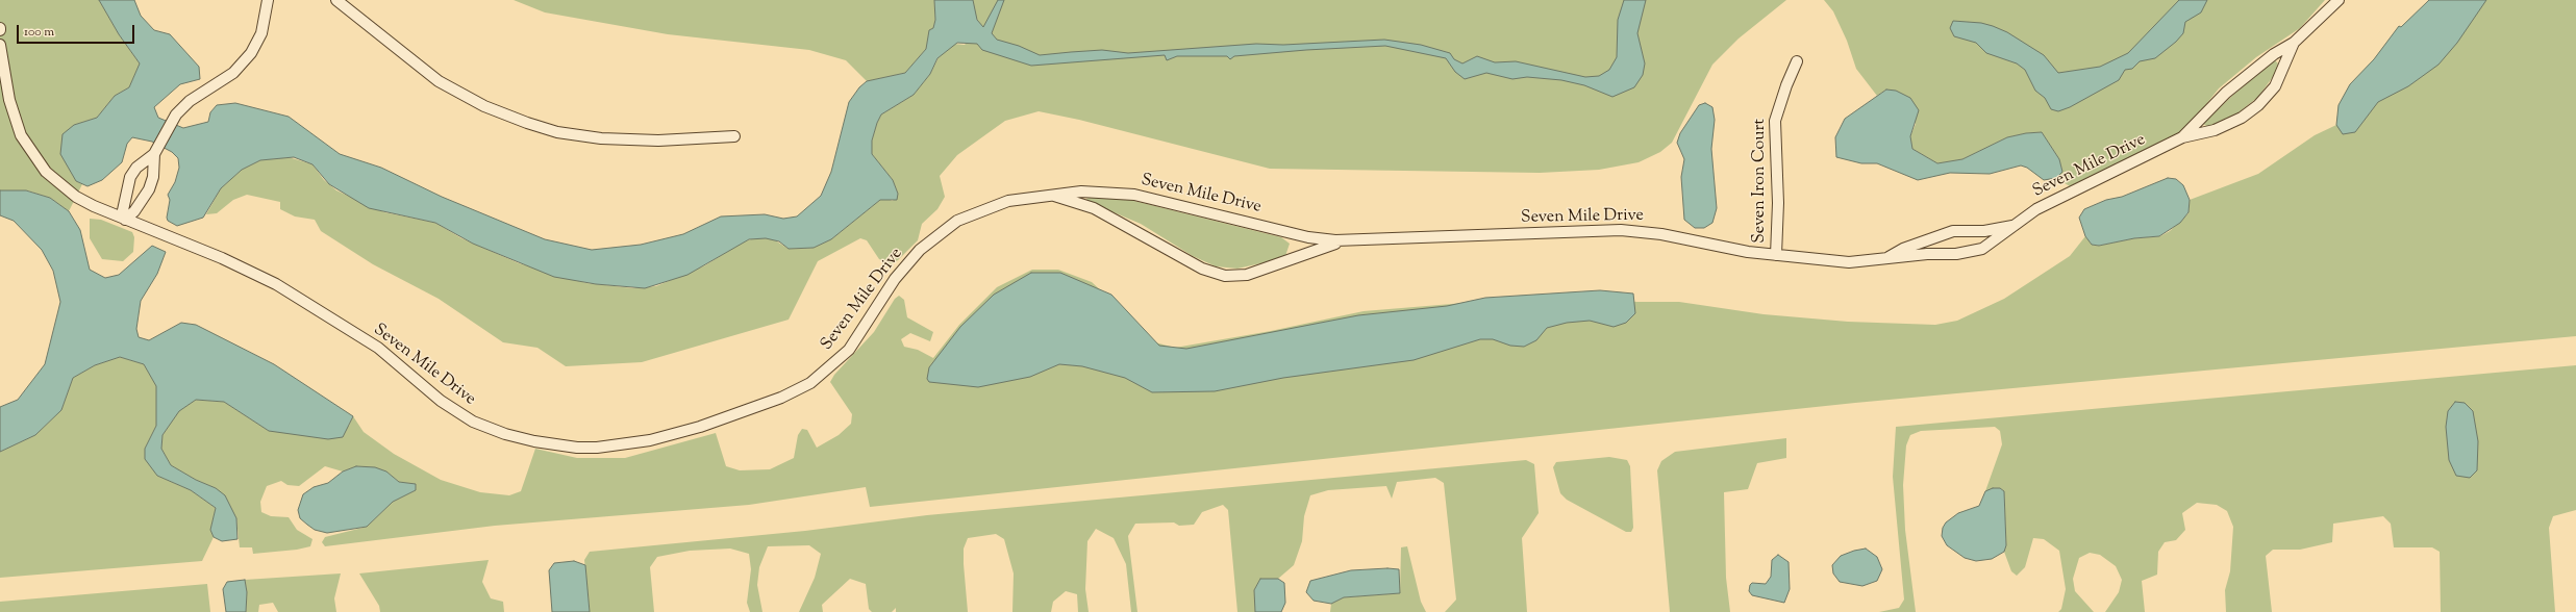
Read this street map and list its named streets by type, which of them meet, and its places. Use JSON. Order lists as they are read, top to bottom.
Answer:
{
  "streets": {
    "street": ["Seven Mile Drive", "Seven Iron Court"]
  },
  "crossings": [
    ["Seven Mile Drive", "Seven Iron Court"]
  ],
  "scale_bar": "100 m"
}
